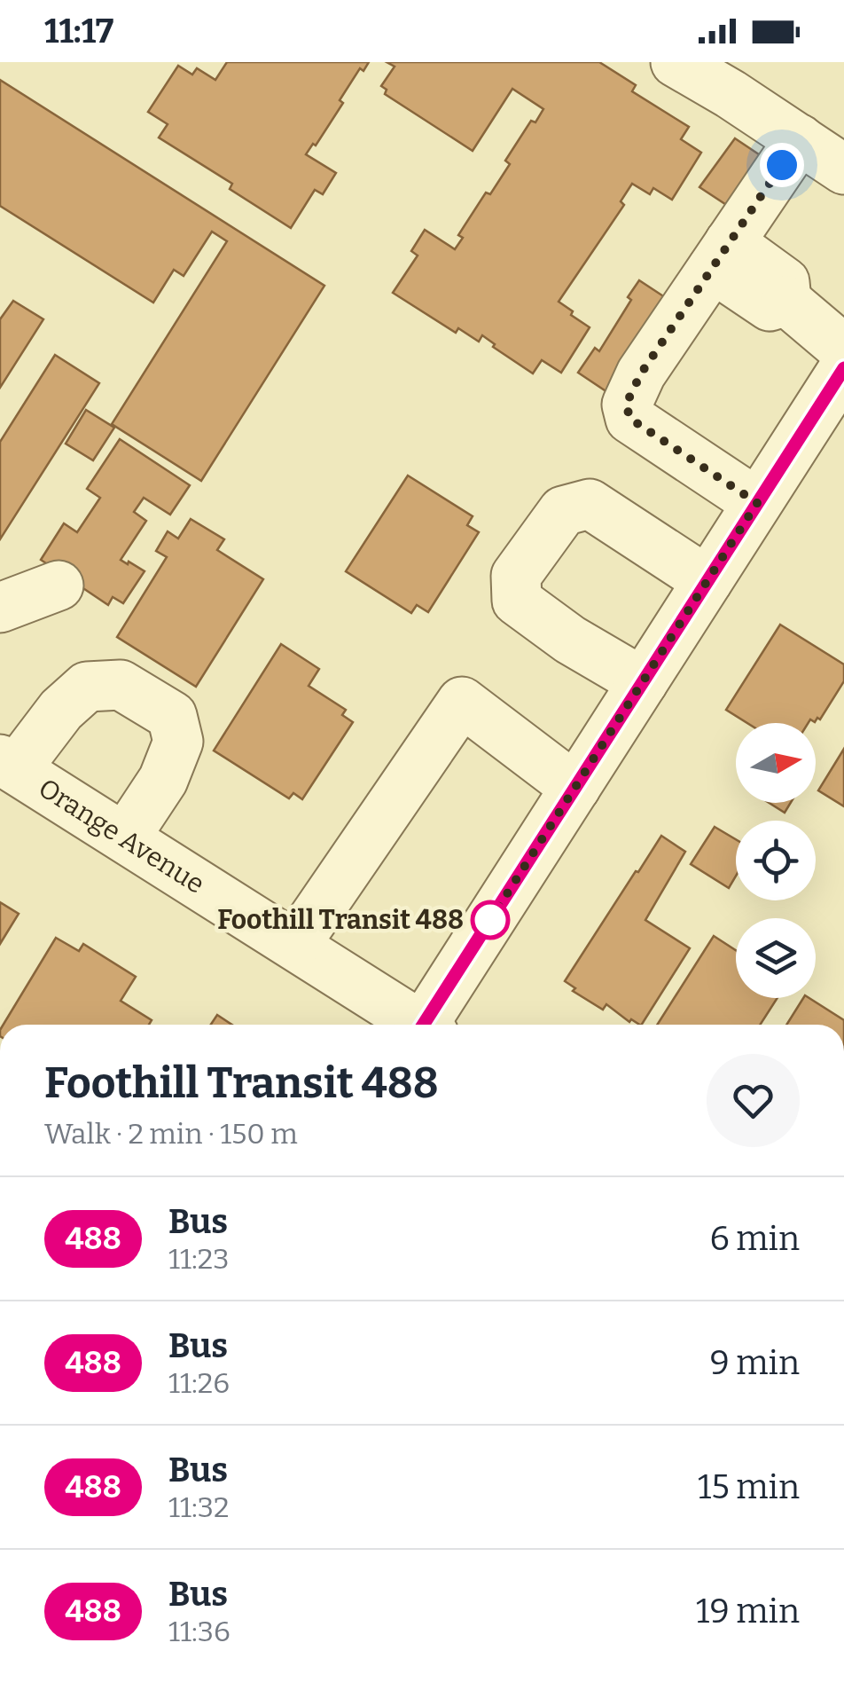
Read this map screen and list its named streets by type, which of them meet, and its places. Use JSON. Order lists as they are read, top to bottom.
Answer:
{
  "streets": {
    "street": ["Orange Avenue"]
  },
  "places": ["Foothill Transit 488"],
  "lines": ["bus line 488"],
  "north": "right",
  "page": {
    "status": "11:17",
    "heading": ["Foothill Transit 488", "Walk · 2 min · 150 m"],
    "list": [
      {
        "mark": "488",
        "name": "Bus",
        "note": "11:23",
        "value": "6 min"
      },
      {
        "mark": "488",
        "name": "Bus",
        "note": "11:26",
        "value": "9 min"
      },
      {
        "mark": "488",
        "name": "Bus",
        "note": "11:32",
        "value": "15 min"
      },
      {
        "mark": "488",
        "name": "Bus",
        "note": "11:36",
        "value": "19 min"
      }
    ]
  }
}
